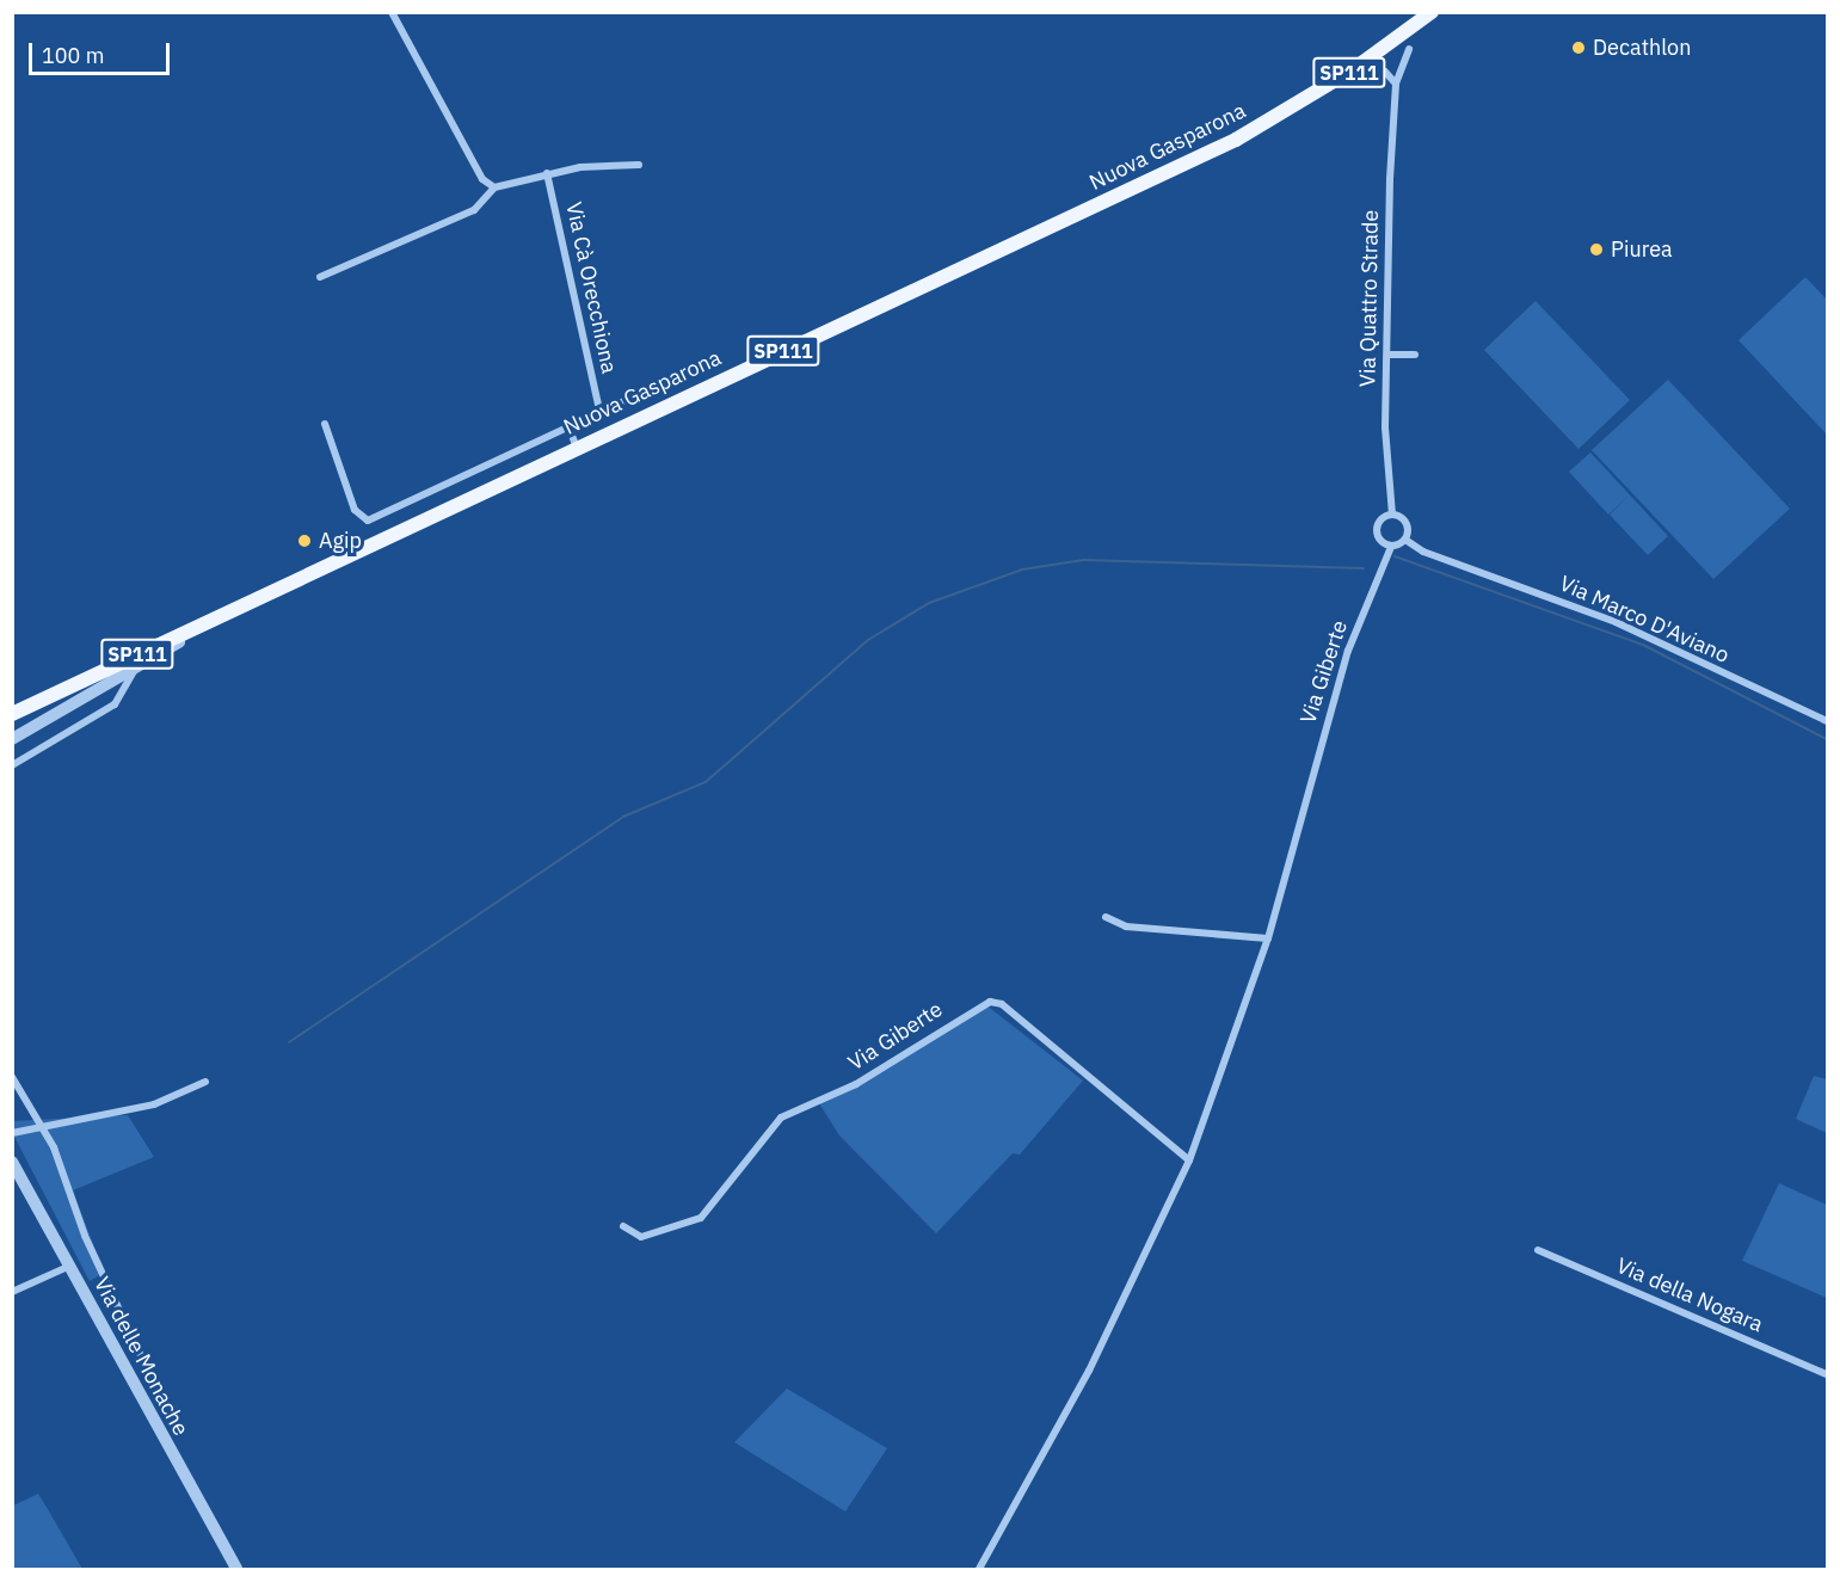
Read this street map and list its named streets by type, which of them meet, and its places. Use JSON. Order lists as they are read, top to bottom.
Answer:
{
  "streets": {
    "main road": ["SP111", "Nuova Gasparona"],
    "street": [
      "Via Cà Orecchiona",
      "Via Quattro Strade",
      "Via Marco D'Aviano",
      "Via Giberte",
      "Via della Nogara",
      "Via delle Monache"
    ]
  },
  "crossings": [
    ["Via Quattro Strade", "Via Marco D'Aviano"],
    ["Via Quattro Strade", "Via Giberte"],
    ["Via Marco D'Aviano", "Via Giberte"]
  ],
  "places": ["Decathlon", "Piurea", "Agip"],
  "scale_bar": "100 m"
}
